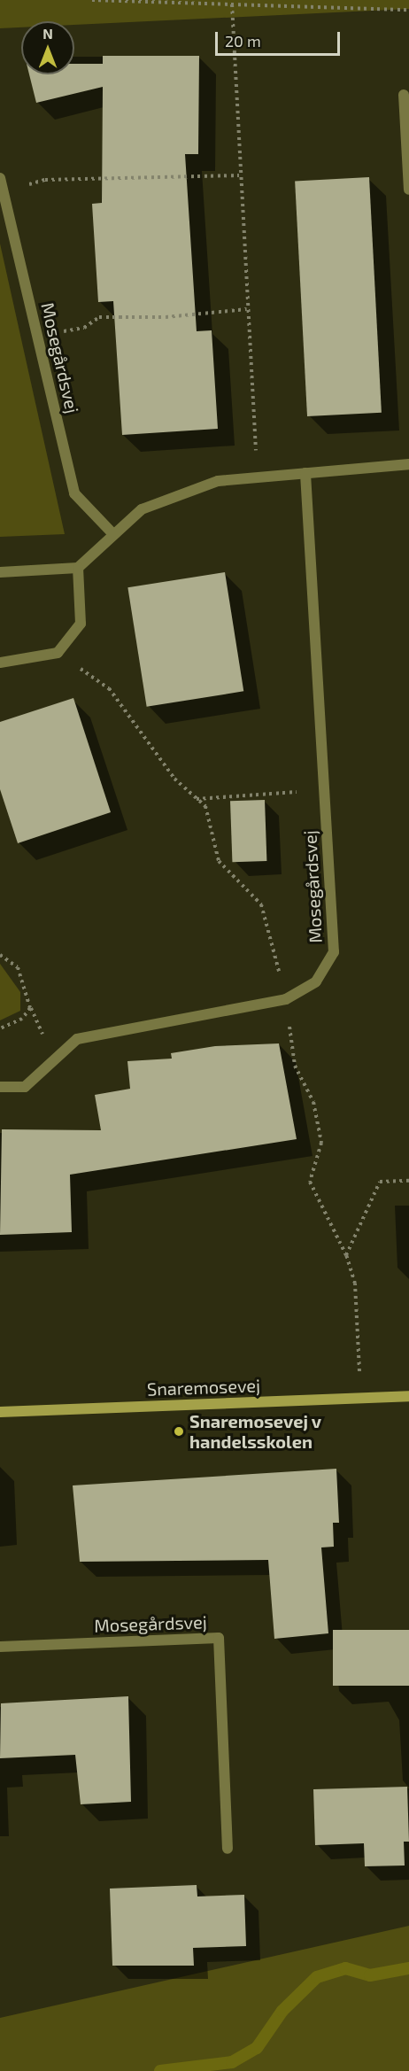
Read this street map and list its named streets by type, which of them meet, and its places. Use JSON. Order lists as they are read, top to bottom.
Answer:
{
  "streets": {
    "street": ["Mosegårdsvej", "Snaremosevej"]
  },
  "places": ["Snaremosevej v handelsskolen"],
  "scale_bar": "20 m",
  "north": "top"
}
